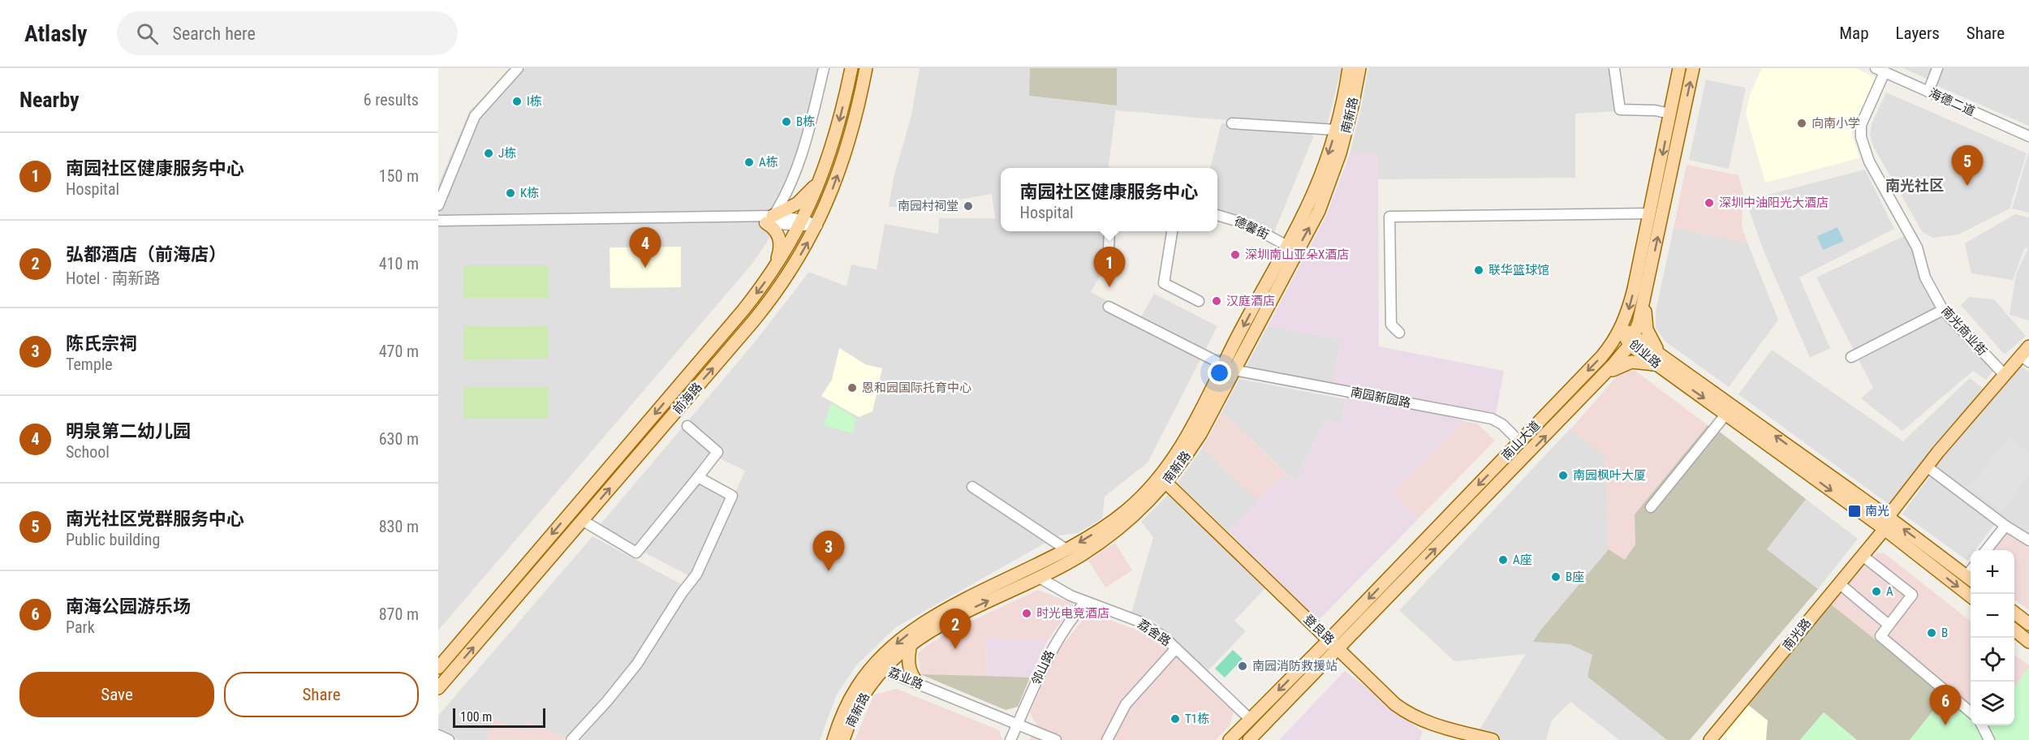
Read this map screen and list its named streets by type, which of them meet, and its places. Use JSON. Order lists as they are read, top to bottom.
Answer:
{
  "streets": {
    "main road": [
      "南新路",
      "创业路",
      "前海路",
      "南山大道",
      "登良路",
      "南光路"
    ],
    "street": [
      "海德二道",
      "德馨街",
      "南光商业街",
      "南园新园路",
      "荔舍路",
      "邻山路",
      "荔业路"
    ]
  },
  "crossings": [
    ["海德二道", "南光商业街"],
    ["南新路", "德馨街"],
    ["南新路", "南园新园路"],
    ["南新路", "登良路"],
    ["南新路", "荔舍路"],
    ["南新路", "荔业路"],
    ["创业路", "南山大道"],
    ["创业路", "南光路"],
    ["南园新园路", "南山大道"],
    ["南山大道", "登良路"],
    ["南山大道", "荔舍路"],
    ["荔舍路", "邻山路"],
    ["邻山路", "荔业路"]
  ],
  "districts": ["南光社区"],
  "places": {
    "other": [
      "I栋",
      "B栋",
      "向南小学",
      "J栋",
      "A栋",
      "K栋",
      "深圳中油阳光大酒店",
      "南园村祠堂",
      "深圳南山亚朵X酒店",
      "联华篮球馆",
      "汉庭酒店",
      "恩和园国际托育中心",
      "南园枫叶大厦",
      "A座",
      "B座",
      "A",
      "时光电竞酒店",
      "B",
      "南园消防救援站",
      "T1栋"
    ],
    "transit": ["南光"]
  },
  "scale_bar": "100 m",
  "page": {
    "header": "Atlasly",
    "search": "Search here",
    "nav": ["Map", "Layers", "Share"],
    "heading": ["Nearby", "6 results"],
    "list": [
      {
        "mark": "1",
        "name": "南园社区健康服务中心",
        "note": "Hospital",
        "value": "150 m"
      },
      {
        "mark": "2",
        "name": "弘都酒店（前海店）",
        "note": "Hotel · 南新路",
        "value": "410 m"
      },
      {
        "mark": "3",
        "name": "陈氏宗祠",
        "note": "Temple",
        "value": "470 m"
      },
      {
        "mark": "4",
        "name": "明泉第二幼儿园",
        "note": "School",
        "value": "630 m"
      },
      {
        "mark": "5",
        "name": "南光社区党群服务中心",
        "note": "Public building",
        "value": "830 m"
      },
      {
        "mark": "6",
        "name": "南海公园游乐场",
        "note": "Park",
        "value": "870 m"
      }
    ],
    "pins": [
      "5",
      "4",
      "1",
      "3",
      "2",
      "6"
    ],
    "popup": ["南园社区健康服务中心", "Hospital"],
    "map_buttons": ["+", "−"],
    "buttons": ["Save", "Share"],
    "scale": "100 m"
  }
}
